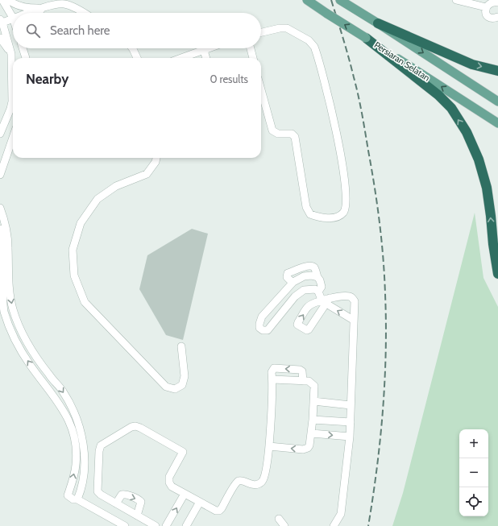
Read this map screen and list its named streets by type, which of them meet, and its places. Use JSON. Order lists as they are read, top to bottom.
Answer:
{
  "streets": {
    "main road": ["Persiaran Selatan"]
  },
  "page": {
    "search": "Search here",
    "heading": ["Nearby", "0 results"],
    "map_buttons": ["+", "−"]
  }
}
